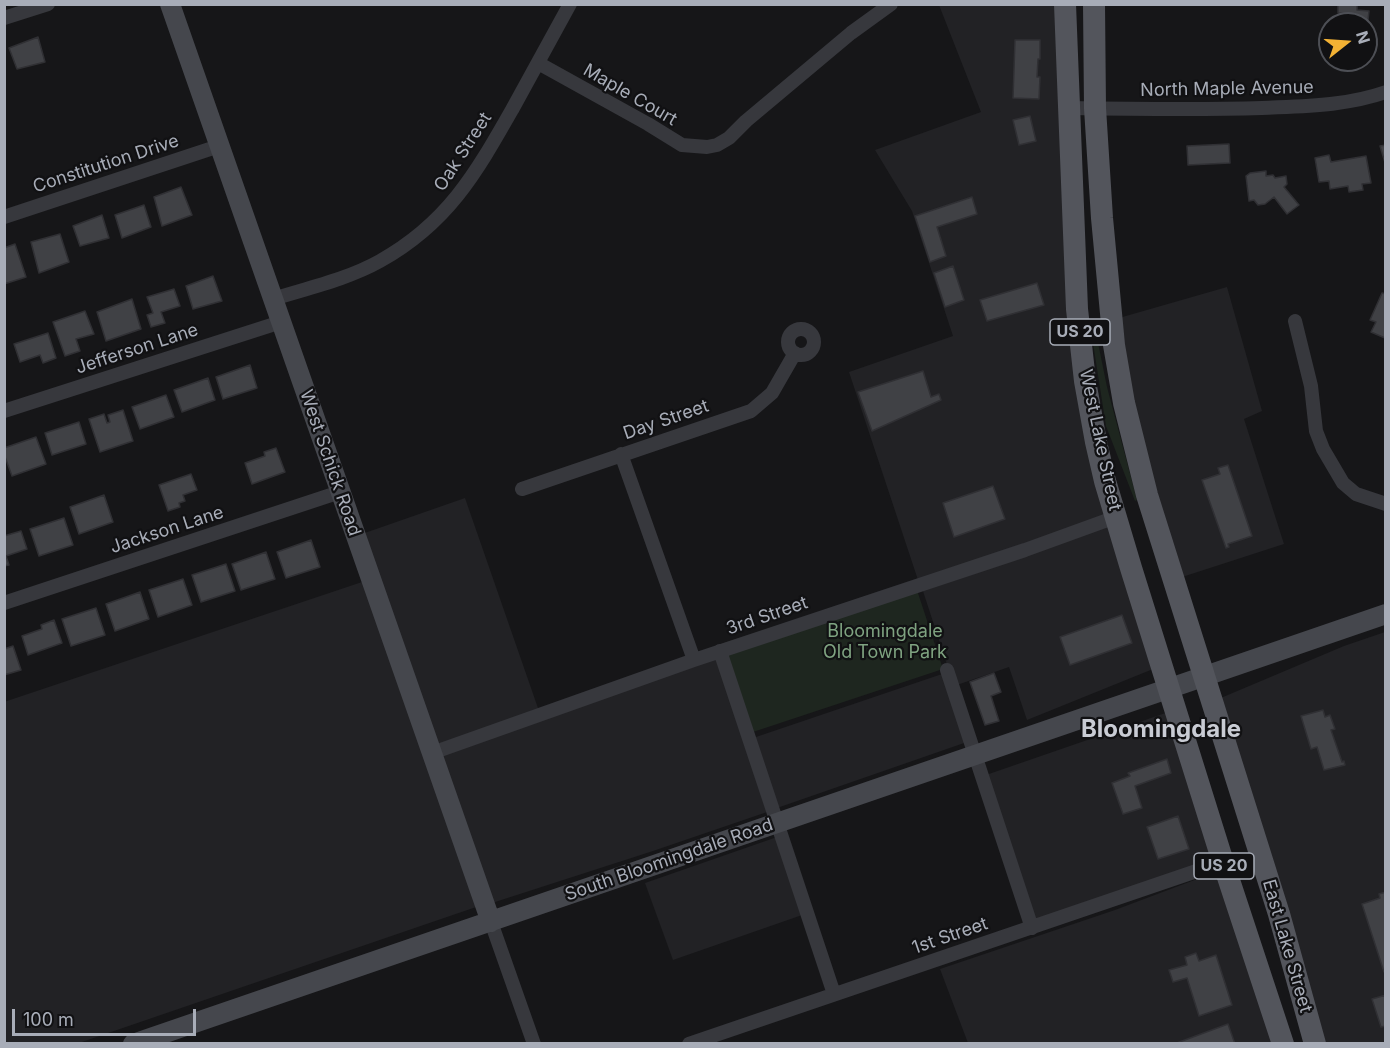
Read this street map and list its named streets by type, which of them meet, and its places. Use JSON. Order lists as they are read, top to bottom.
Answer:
{
  "streets": {
    "main road": [
      "US 20",
      "West Lake Street",
      "West Schick Road",
      "South Bloomingdale Road",
      "East Lake Street"
    ],
    "street": [
      "North Maple Avenue",
      "Maple Court",
      "Oak Street",
      "Constitution Drive",
      "Jefferson Lane",
      "Day Street",
      "Jackson Lane",
      "3rd Street",
      "1st Street"
    ]
  },
  "crossings": [
    ["North Maple Avenue", "West Lake Street"],
    ["Maple Court", "Oak Street"],
    ["Oak Street", "West Schick Road"],
    ["Constitution Drive", "West Schick Road"],
    ["Jefferson Lane", "West Schick Road"],
    ["West Lake Street", "3rd Street"],
    ["West Lake Street", "South Bloomingdale Road"],
    ["West Lake Street", "East Lake Street"],
    ["West Schick Road", "Jackson Lane"],
    ["West Schick Road", "3rd Street"],
    ["West Schick Road", "South Bloomingdale Road"],
    ["South Bloomingdale Road", "East Lake Street"],
    ["1st Street", "East Lake Street"]
  ],
  "districts": ["Bloomingdale"],
  "parks": ["Bloomingdale Old Town Park"],
  "scale_bar": "100 m",
  "north": "right"
}
